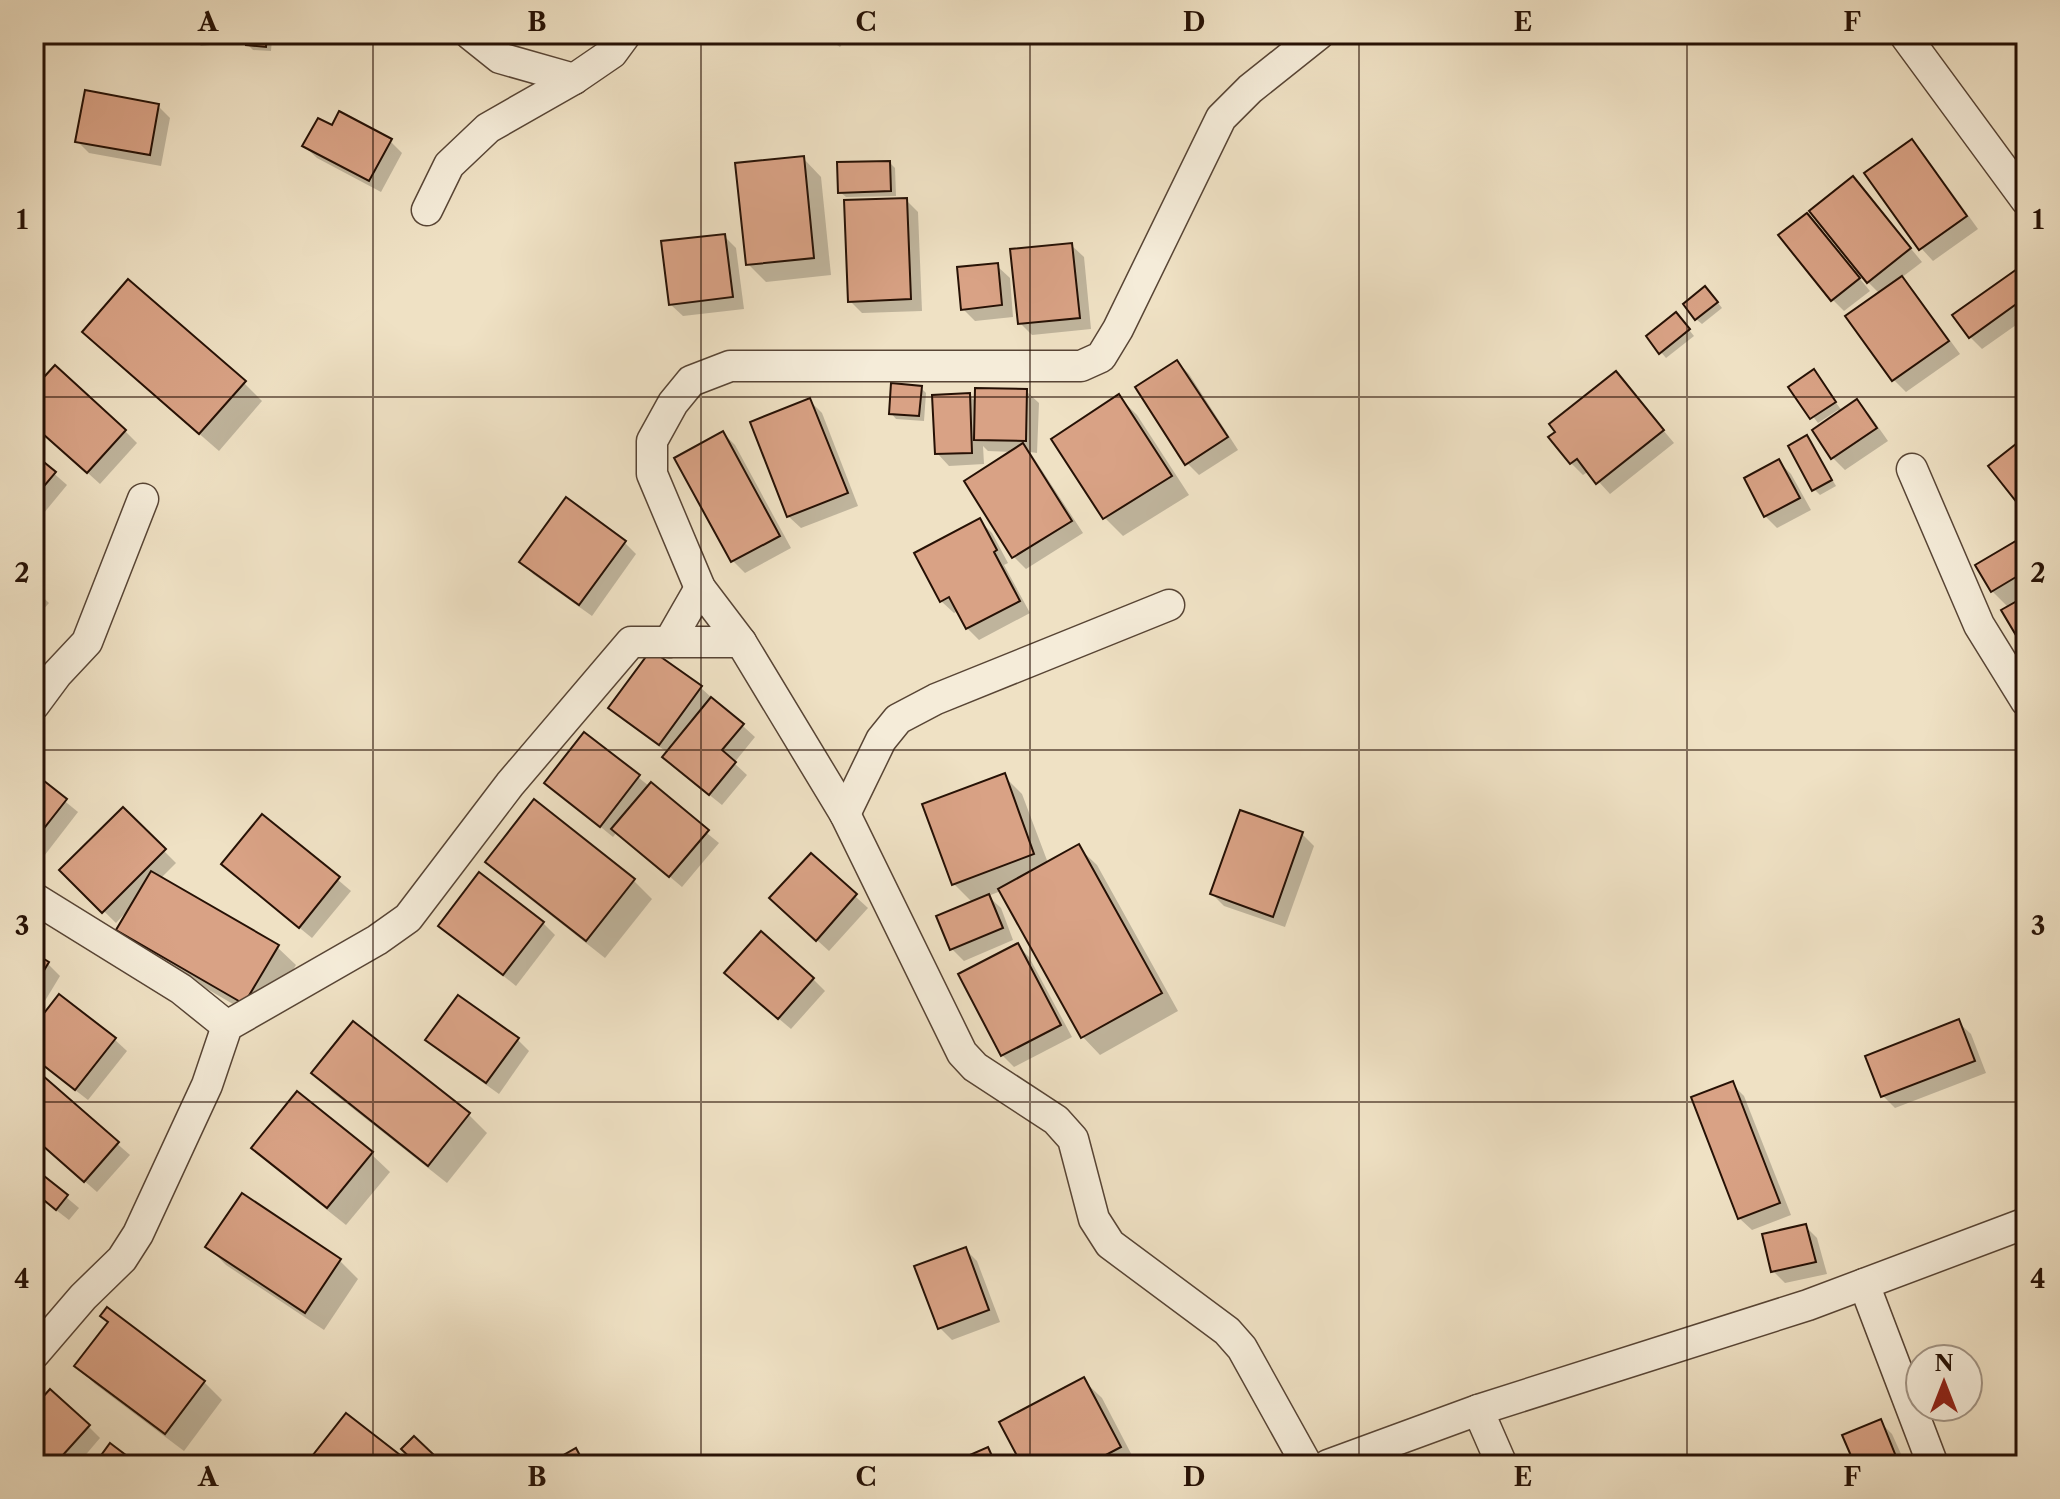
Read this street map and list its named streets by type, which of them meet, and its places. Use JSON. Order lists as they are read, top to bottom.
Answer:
{
  "north": "top",
  "grid": {
    "columns": [
      "A",
      "B",
      "C",
      "D",
      "E",
      "F"
    ],
    "rows": [
      "1",
      "2",
      "3",
      "4"
    ]
  }
}
